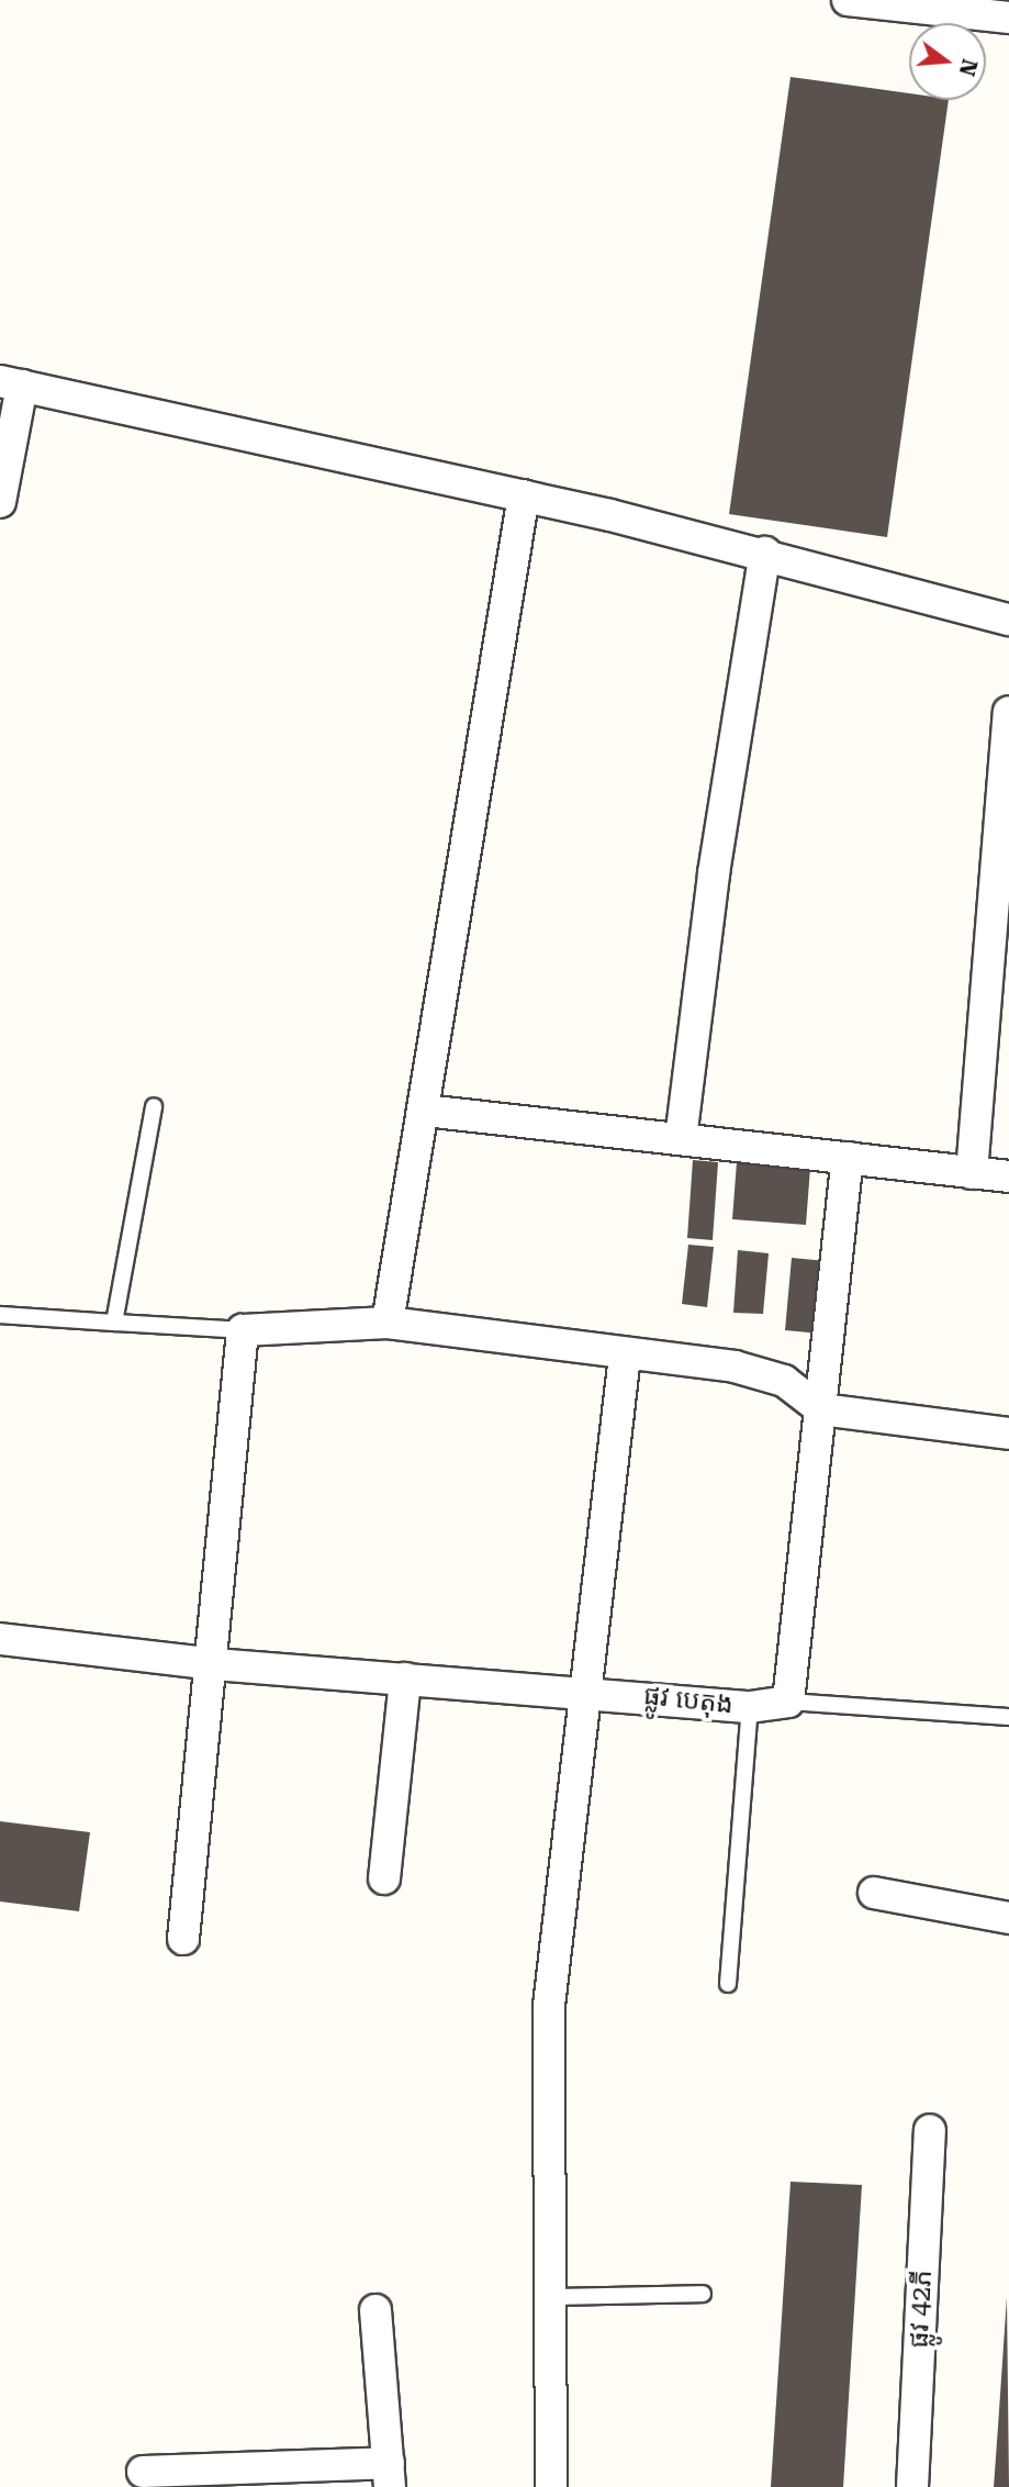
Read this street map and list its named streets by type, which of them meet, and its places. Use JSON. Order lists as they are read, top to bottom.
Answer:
{
  "streets": {
    "street": ["ផ្លូវ បេតុង", "ផ្លូវ 42ភី"]
  },
  "north": "right"
}
